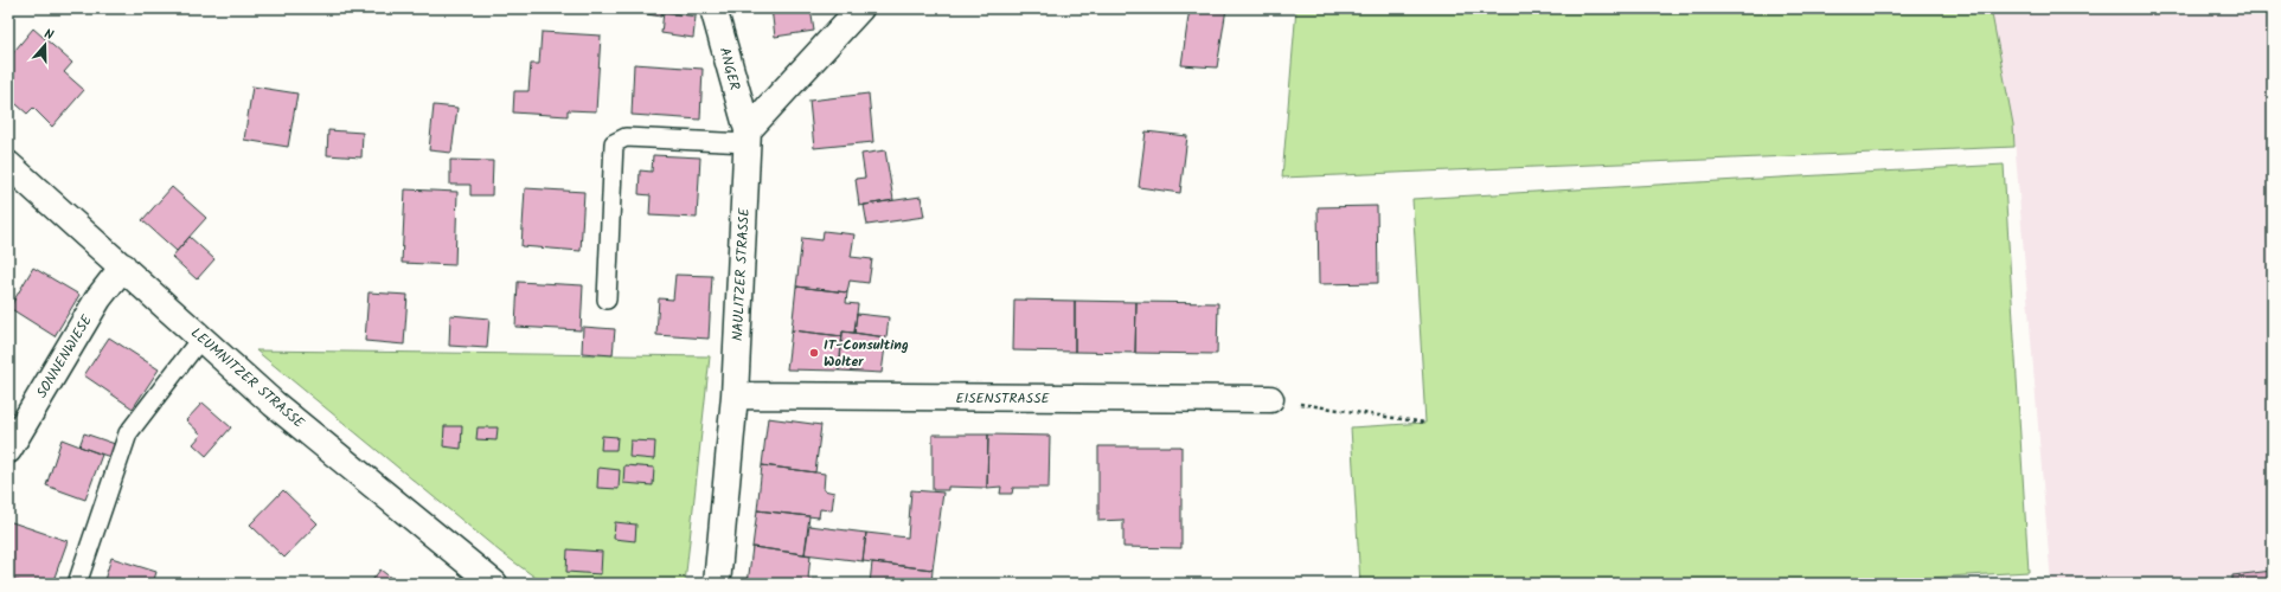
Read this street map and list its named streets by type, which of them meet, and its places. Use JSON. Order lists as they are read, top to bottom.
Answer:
{
  "streets": {
    "street": [
      "ANGER",
      "NAULITZER STRASSE",
      "SONNENWIESE",
      "LEUMNITZER STRASSE",
      "EISENSTRASSE"
    ]
  },
  "crossings": [
    ["ANGER", "NAULITZER STRASSE"],
    ["NAULITZER STRASSE", "EISENSTRASSE"],
    ["SONNENWIESE", "LEUMNITZER STRASSE"]
  ],
  "places": ["IT-Consulting Wolter"],
  "north": "top"
}
